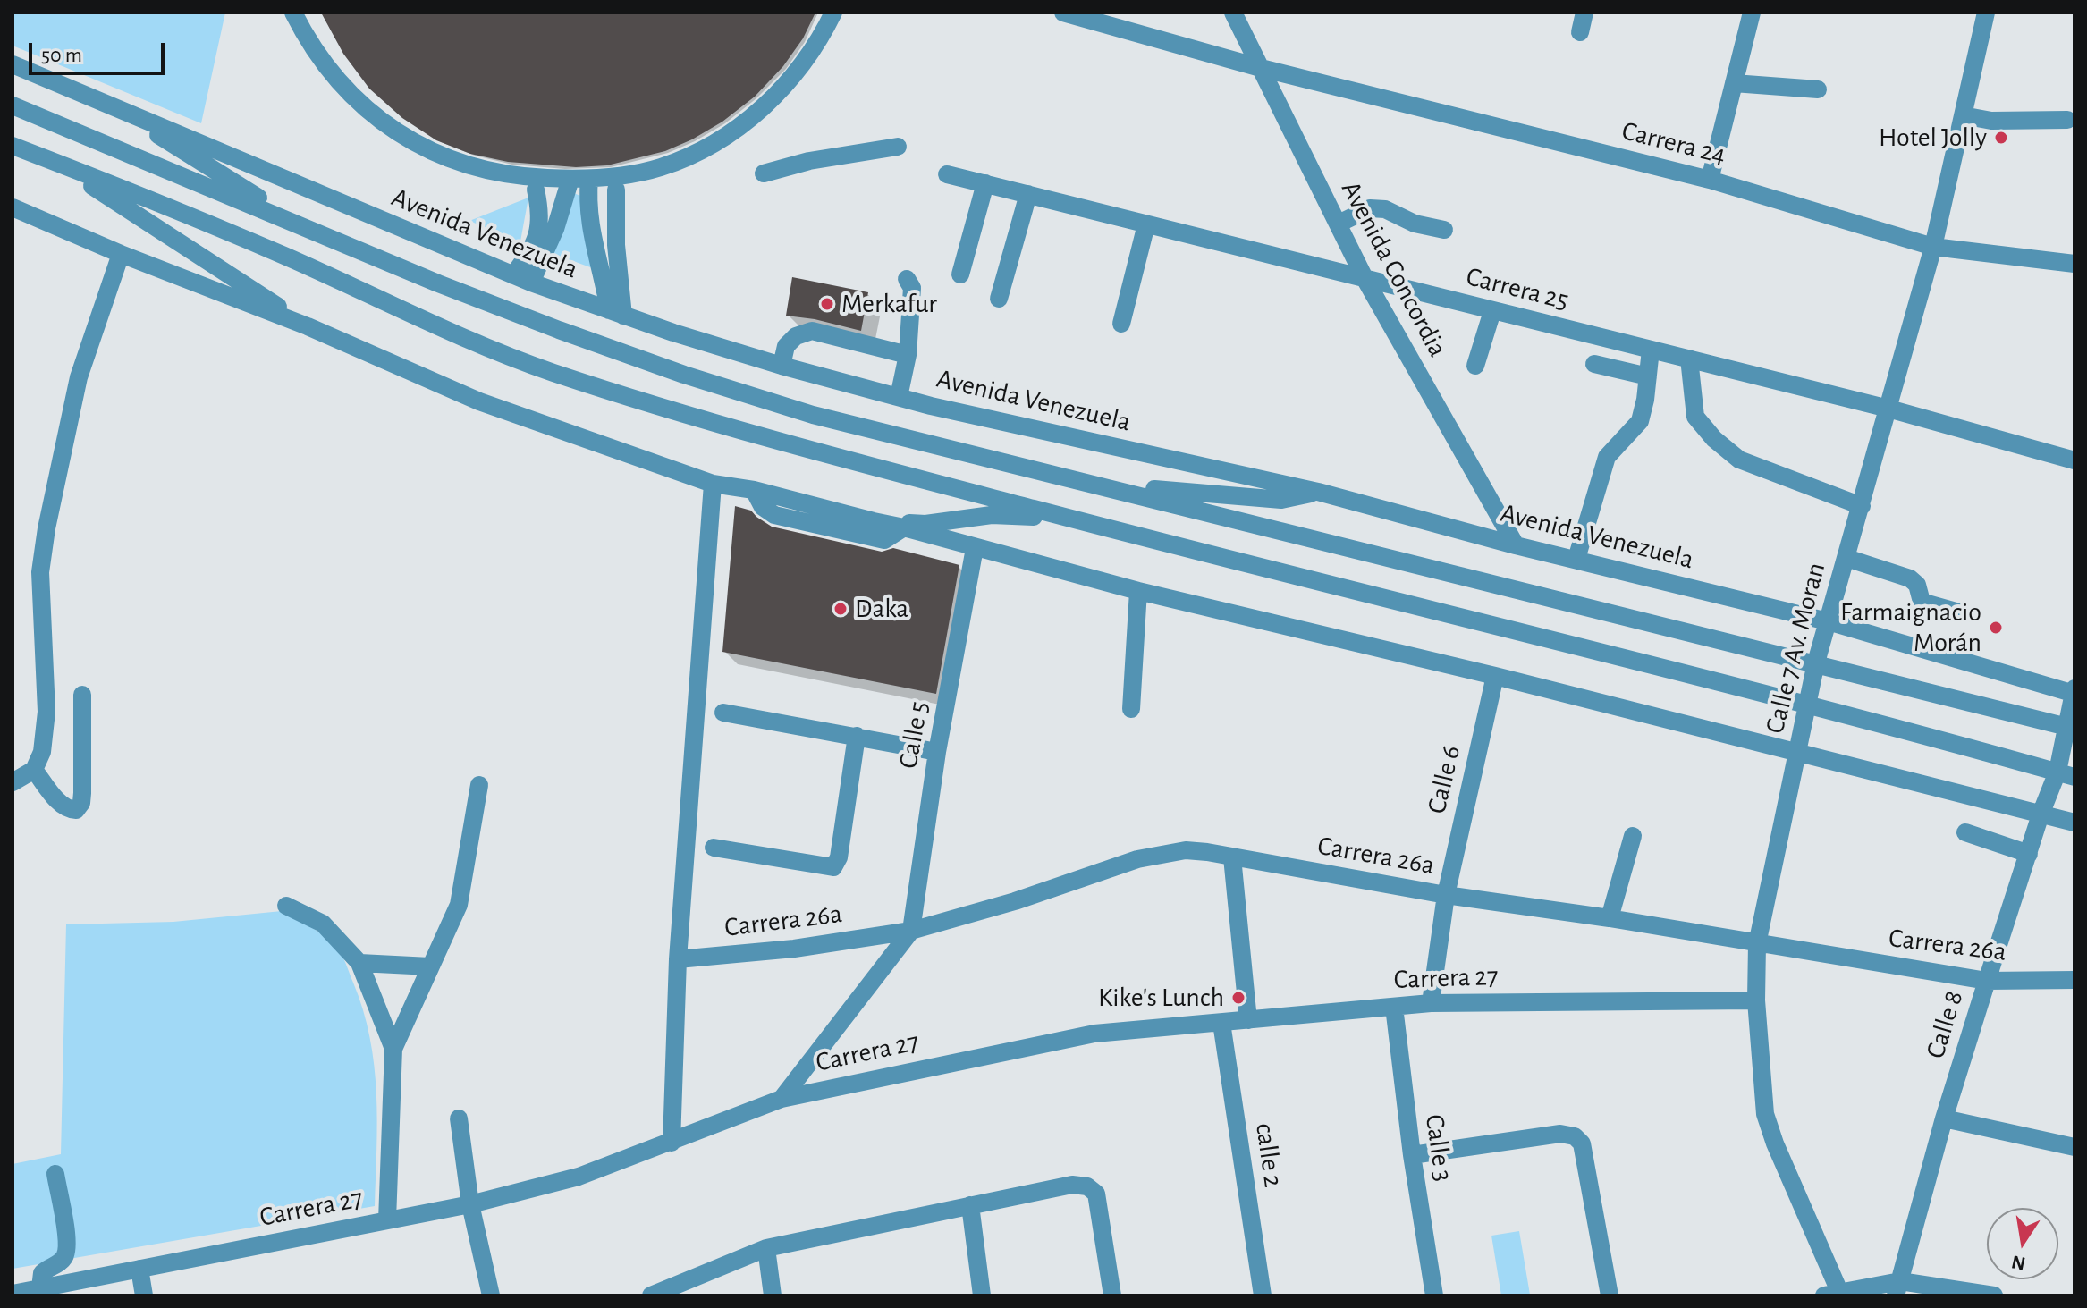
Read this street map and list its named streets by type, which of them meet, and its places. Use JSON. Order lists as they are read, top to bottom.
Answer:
{
  "streets": {
    "street": [
      "Carrera 24",
      "Avenida Venezuela",
      "Avenida Concordia",
      "Carrera 25",
      "Calle 7 Av. Moran",
      "Calle 5",
      "Calle 6",
      "Carrera 26a",
      "Carrera 27",
      "Calle 8",
      "Calle 3",
      "calle 2"
    ]
  },
  "crossings": [
    ["Carrera 24", "Avenida Concordia"],
    ["Carrera 24", "Calle 7 Av. Moran"],
    ["Avenida Venezuela", "Avenida Concordia"],
    ["Avenida Venezuela", "Calle 7 Av. Moran"],
    ["Avenida Venezuela", "Calle 8"],
    ["Avenida Concordia", "Carrera 25"],
    ["Carrera 25", "Calle 7 Av. Moran"],
    ["Calle 7 Av. Moran", "Carrera 26a"],
    ["Calle 7 Av. Moran", "Carrera 27"],
    ["Calle 5", "Carrera 26a"],
    ["Calle 6", "Carrera 26a"],
    ["Calle 6", "Carrera 27"],
    ["Carrera 26a", "Calle 8"],
    ["Carrera 27", "Calle 3"],
    ["Carrera 27", "calle 2"]
  ],
  "places": [
    "Hotel Jolly",
    "Merkafur",
    "Daka",
    "Farmaignacio Morán",
    "Kike's Lunch"
  ],
  "scale_bar": "50 m",
  "north": "bottom"
}
